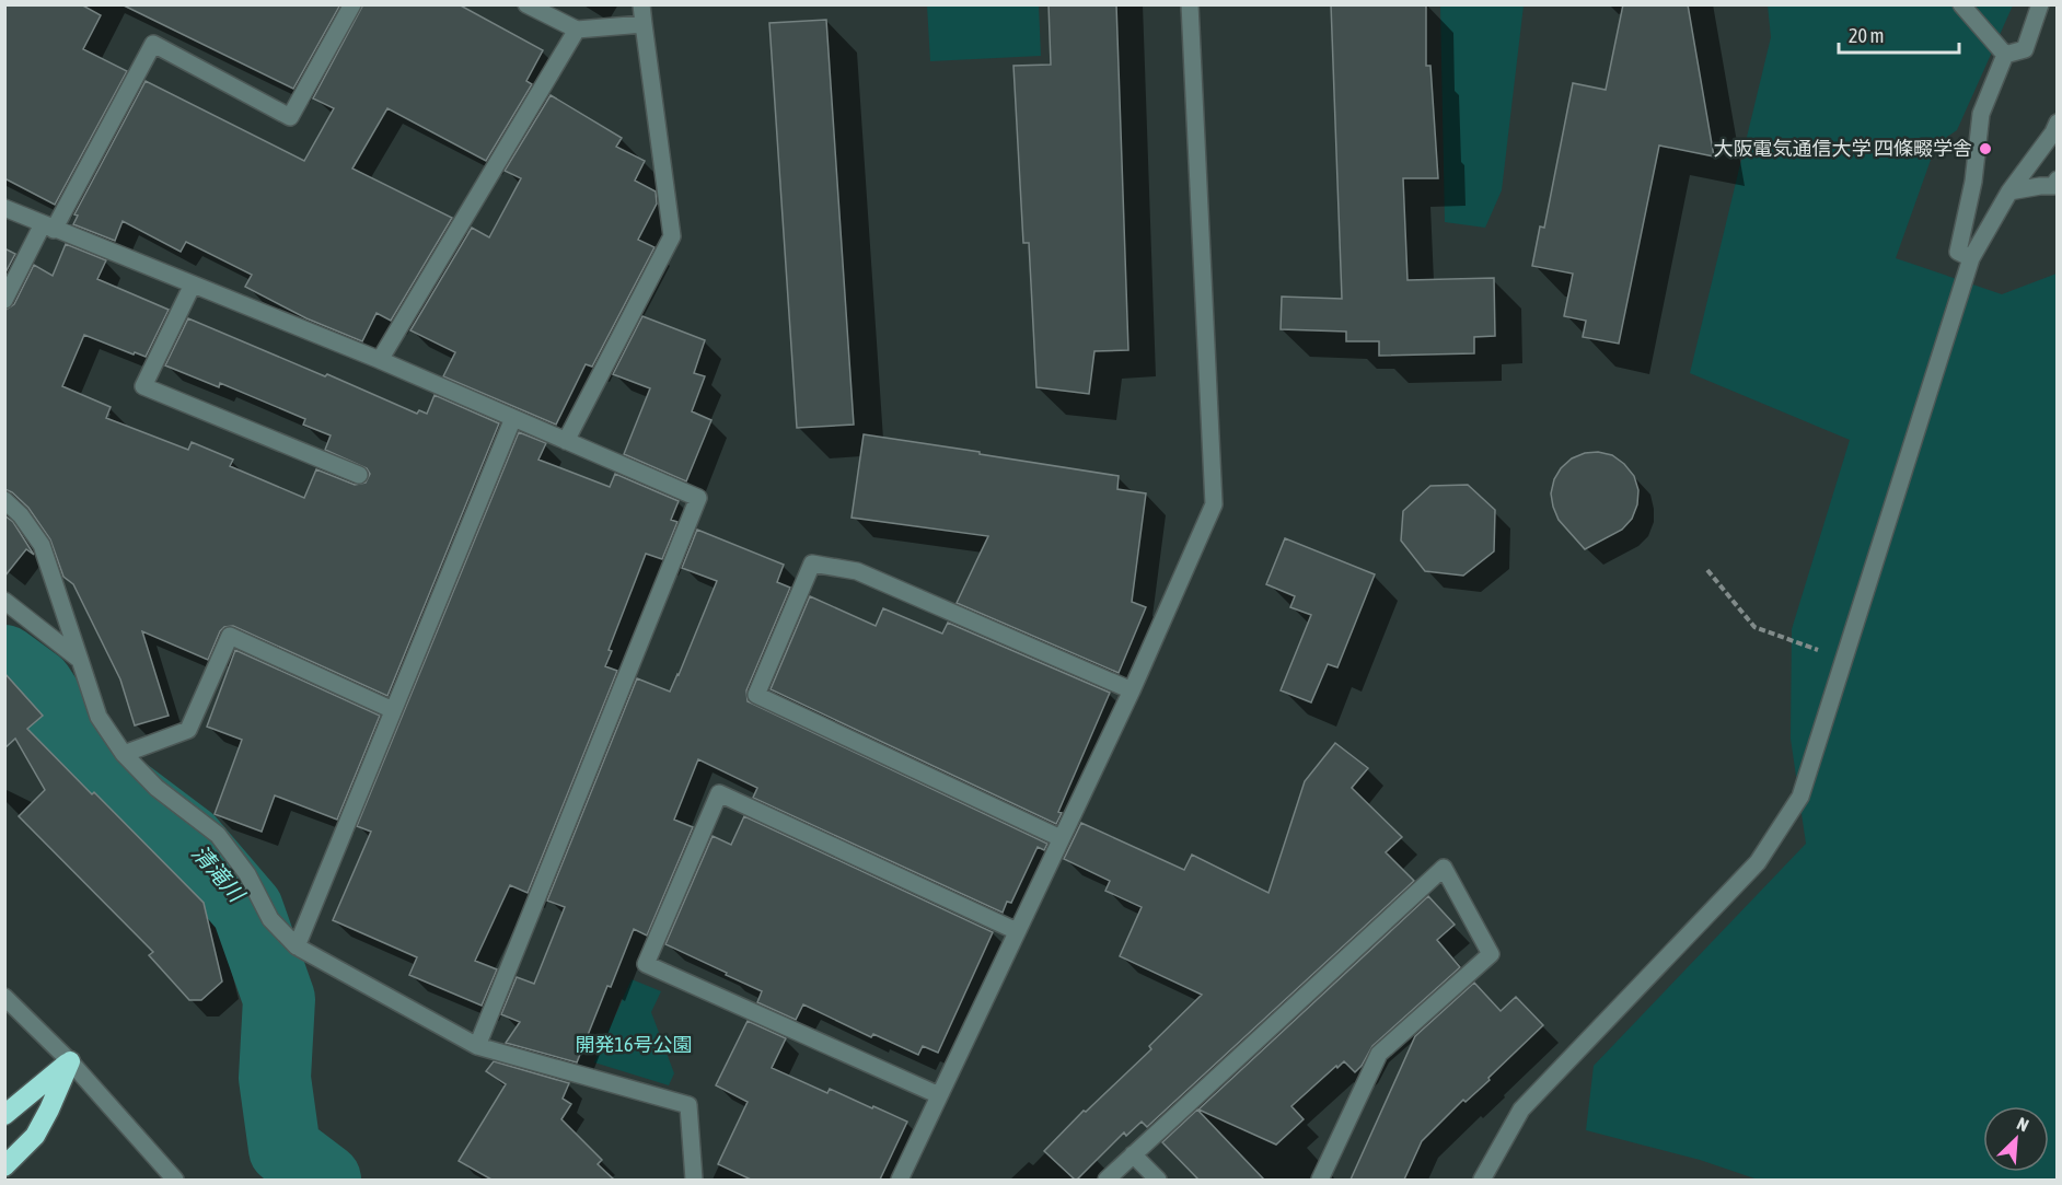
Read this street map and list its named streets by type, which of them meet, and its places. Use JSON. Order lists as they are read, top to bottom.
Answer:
{
  "water": ["清滝川"],
  "parks": ["開発16号公園"],
  "places": ["大阪電気通信大学 四條畷学舎"],
  "scale_bar": "20 m",
  "north": "top right"
}
